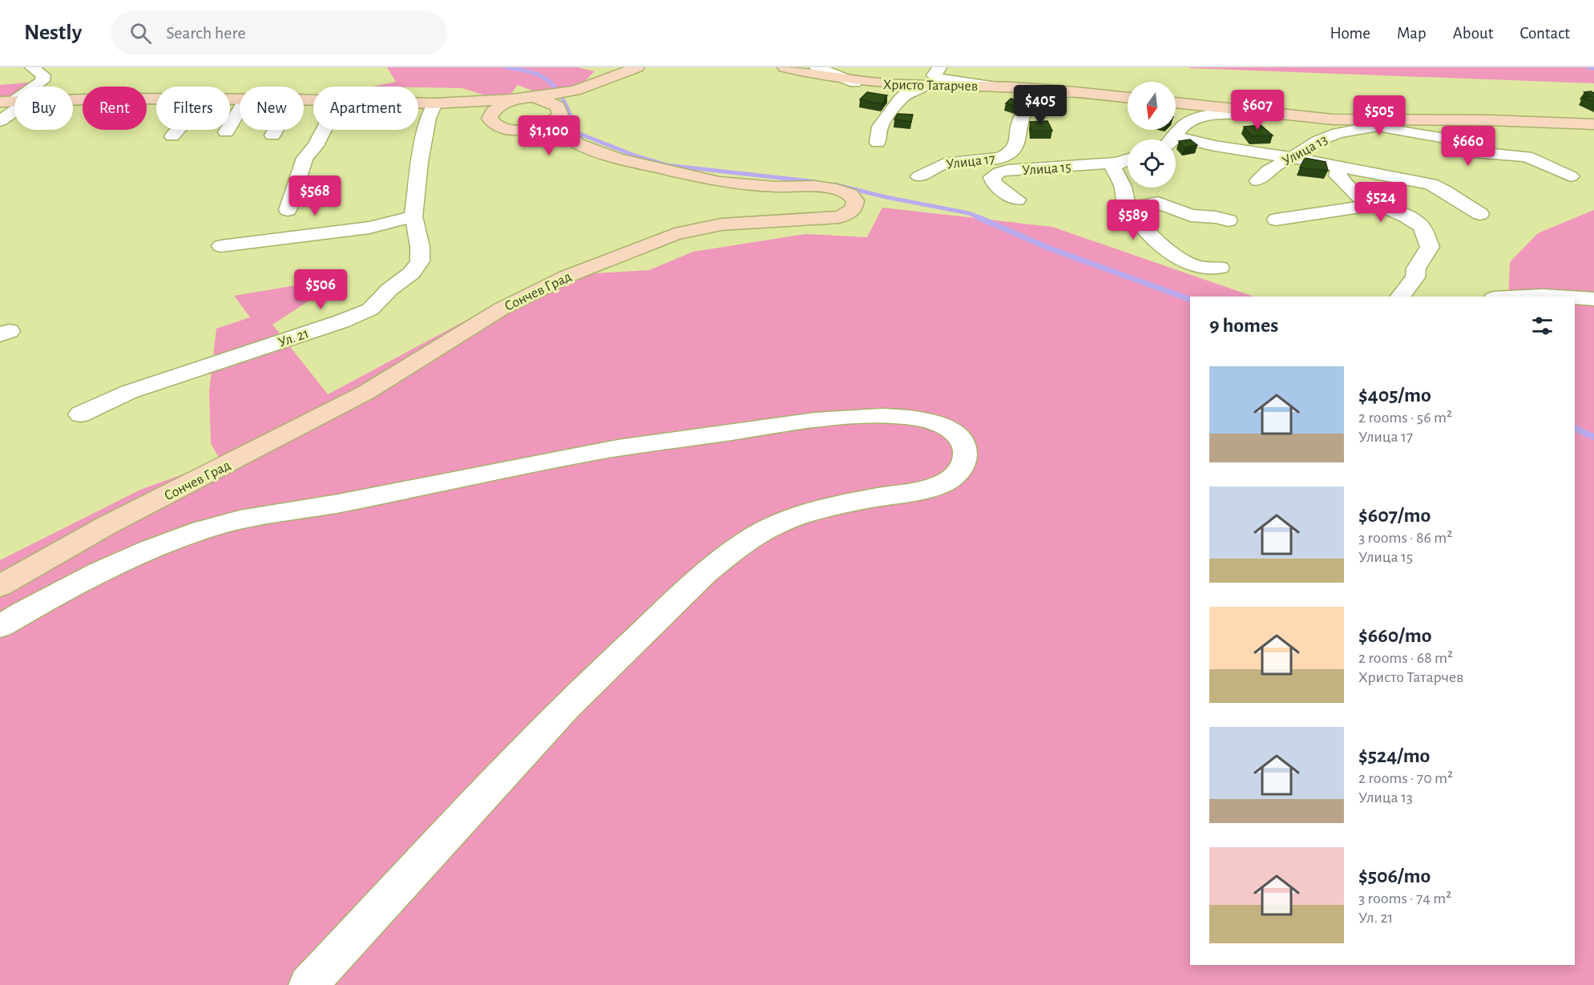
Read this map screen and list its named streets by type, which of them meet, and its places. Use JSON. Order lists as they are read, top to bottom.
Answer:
{
  "streets": {
    "main road": ["Христо Татарчев", "Сончев Град"],
    "street": [
      "Улица 13",
      "Улица 17",
      "Улица 15",
      "Ул. 21"
    ]
  },
  "crossings": [
    ["Христо Татарчев", "Улица 17"]
  ],
  "north": "bottom",
  "page": {
    "header": "Nestly",
    "search": "Search here",
    "nav": [
      "Home",
      "Map",
      "About",
      "Contact"
    ],
    "price": [
      "$405",
      "$607",
      "$505",
      "$1,100",
      "$660",
      "$568",
      "$524",
      "$589",
      "$506"
    ],
    "chip": [
      "Buy",
      "Rent",
      "Filters",
      "New",
      "Apartment"
    ],
    "heading": "9 homes",
    "list": [
      {
        "name": "$405/mo",
        "note": "2 rooms · 56 m² · Улица 17"
      },
      {
        "name": "$607/mo",
        "note": "3 rooms · 86 m² · Улица 15"
      },
      {
        "name": "$660/mo",
        "note": "2 rooms · 68 m² · Христо Татарчев"
      },
      {
        "name": "$524/mo",
        "note": "2 rooms · 70 m² · Улица 13"
      },
      {
        "name": "$506/mo",
        "note": "3 rooms · 74 m² · Ул. 21"
      }
    ]
  }
}
